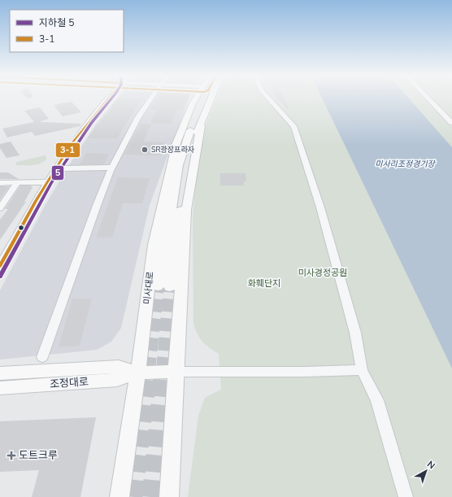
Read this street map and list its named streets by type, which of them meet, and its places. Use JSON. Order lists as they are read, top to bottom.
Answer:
{
  "streets": {
    "main road": ["미사대로", "조정대로"]
  },
  "crossings": [
    ["미사대로", "조정대로"]
  ],
  "water": ["미사리조정경기장"],
  "parks": ["미사경정공원", "화훼단지"],
  "places": {
    "other": ["SR광장프라자"],
    "health": ["도트크루"]
  },
  "lines": ["metro line 5", "transit line 3-1"],
  "legend": ["지하철 5", "3-1"],
  "north": "top right"
}
